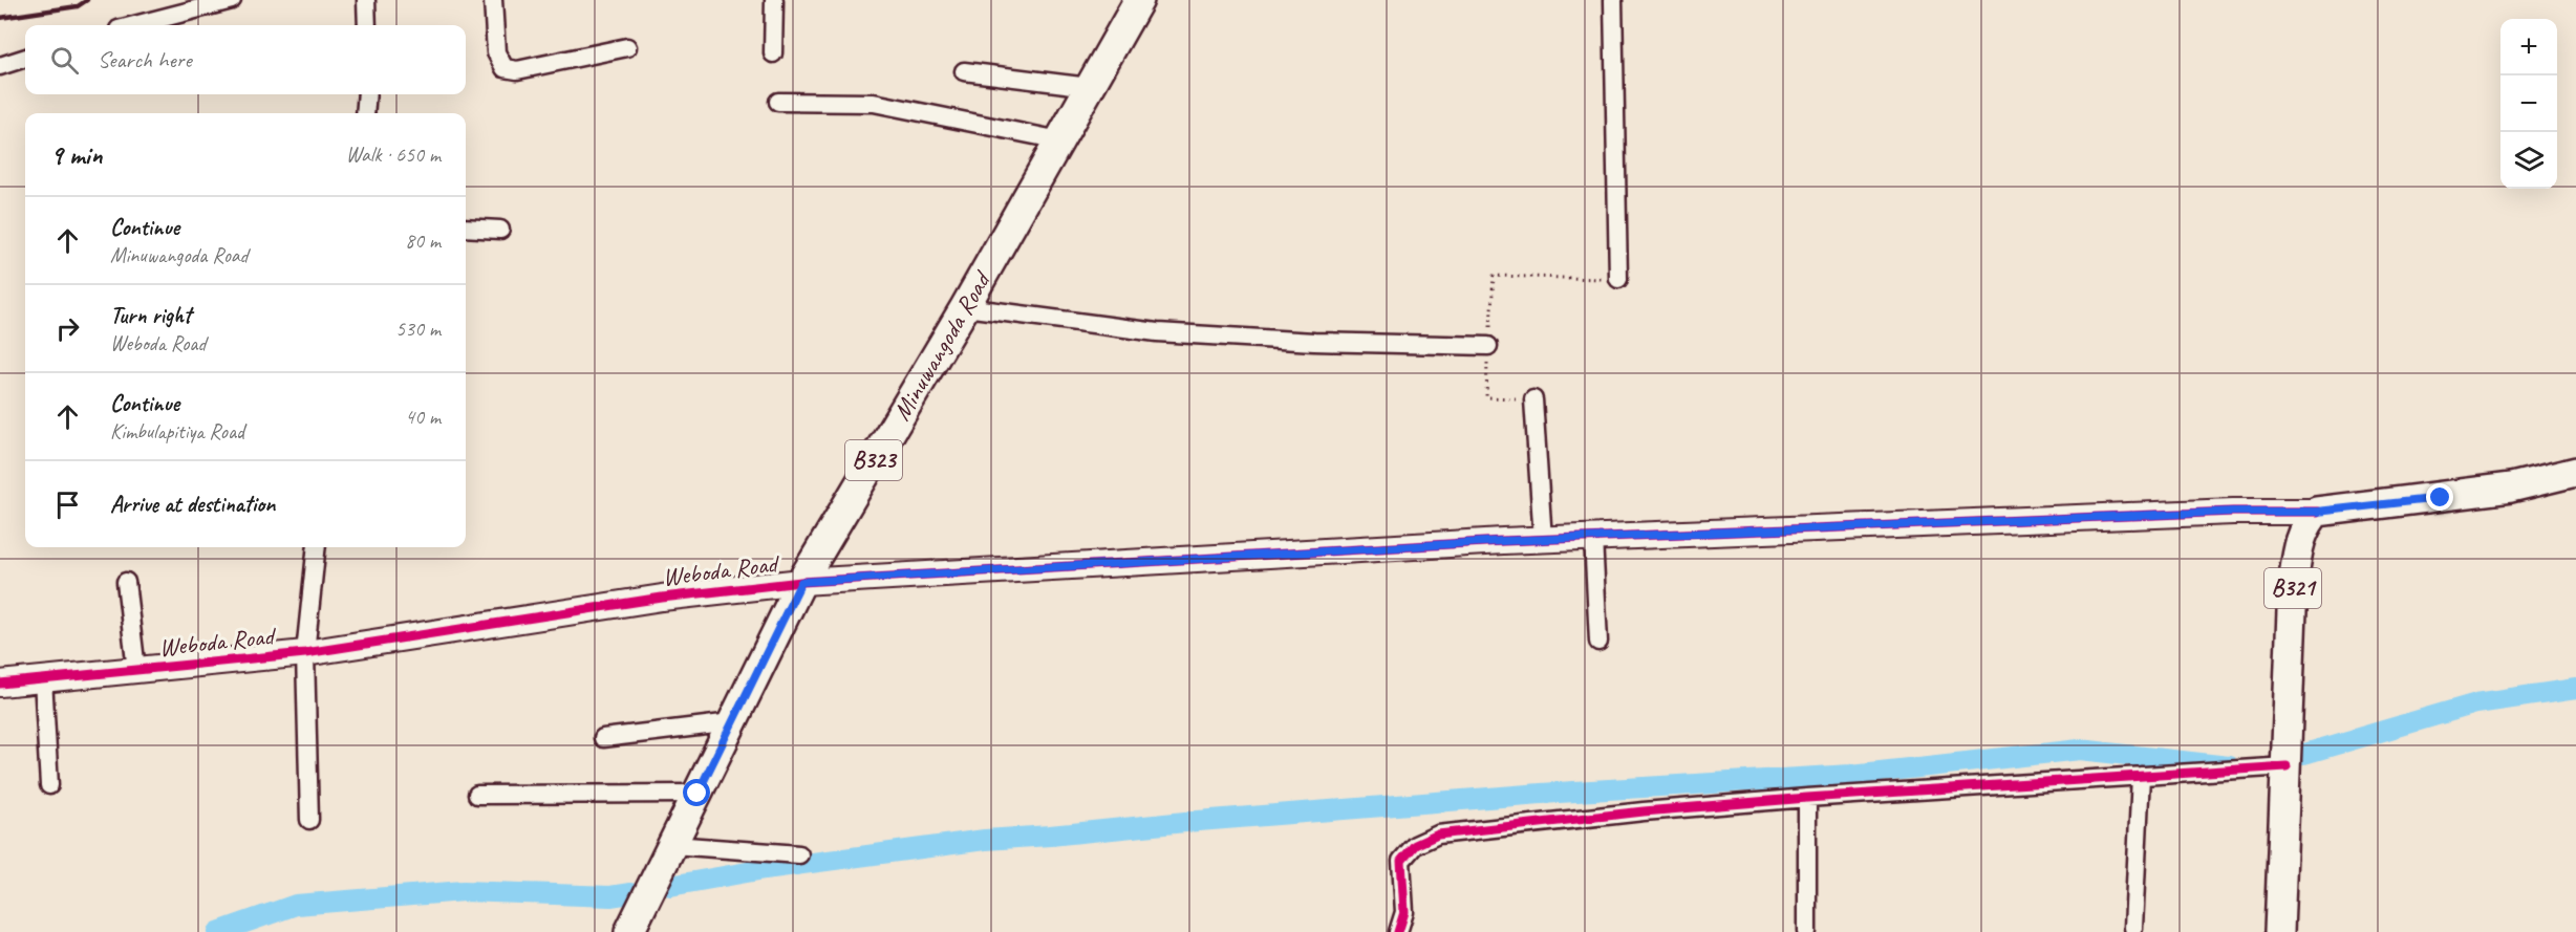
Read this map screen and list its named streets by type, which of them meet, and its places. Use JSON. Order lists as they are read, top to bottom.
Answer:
{
  "streets": {
    "main road": ["Minuwangoda Road", "B323", "B321"],
    "street": ["Weboda Road"]
  },
  "crossings": [
    ["Minuwangoda Road", "Weboda Road"],
    ["Weboda Road", "B321"]
  ],
  "page": {
    "map_buttons": ["+", "−"],
    "search": "Search here",
    "heading": ["9 min", "Walk · 650 m"],
    "list": [
      ["Continue", "Minuwangoda Road", "80 m"],
      ["Turn right", "Weboda Road", "530 m"],
      ["Continue", "Kimbulapitiya Road", "40 m"],
      "Arrive at destination"
    ]
  }
}
